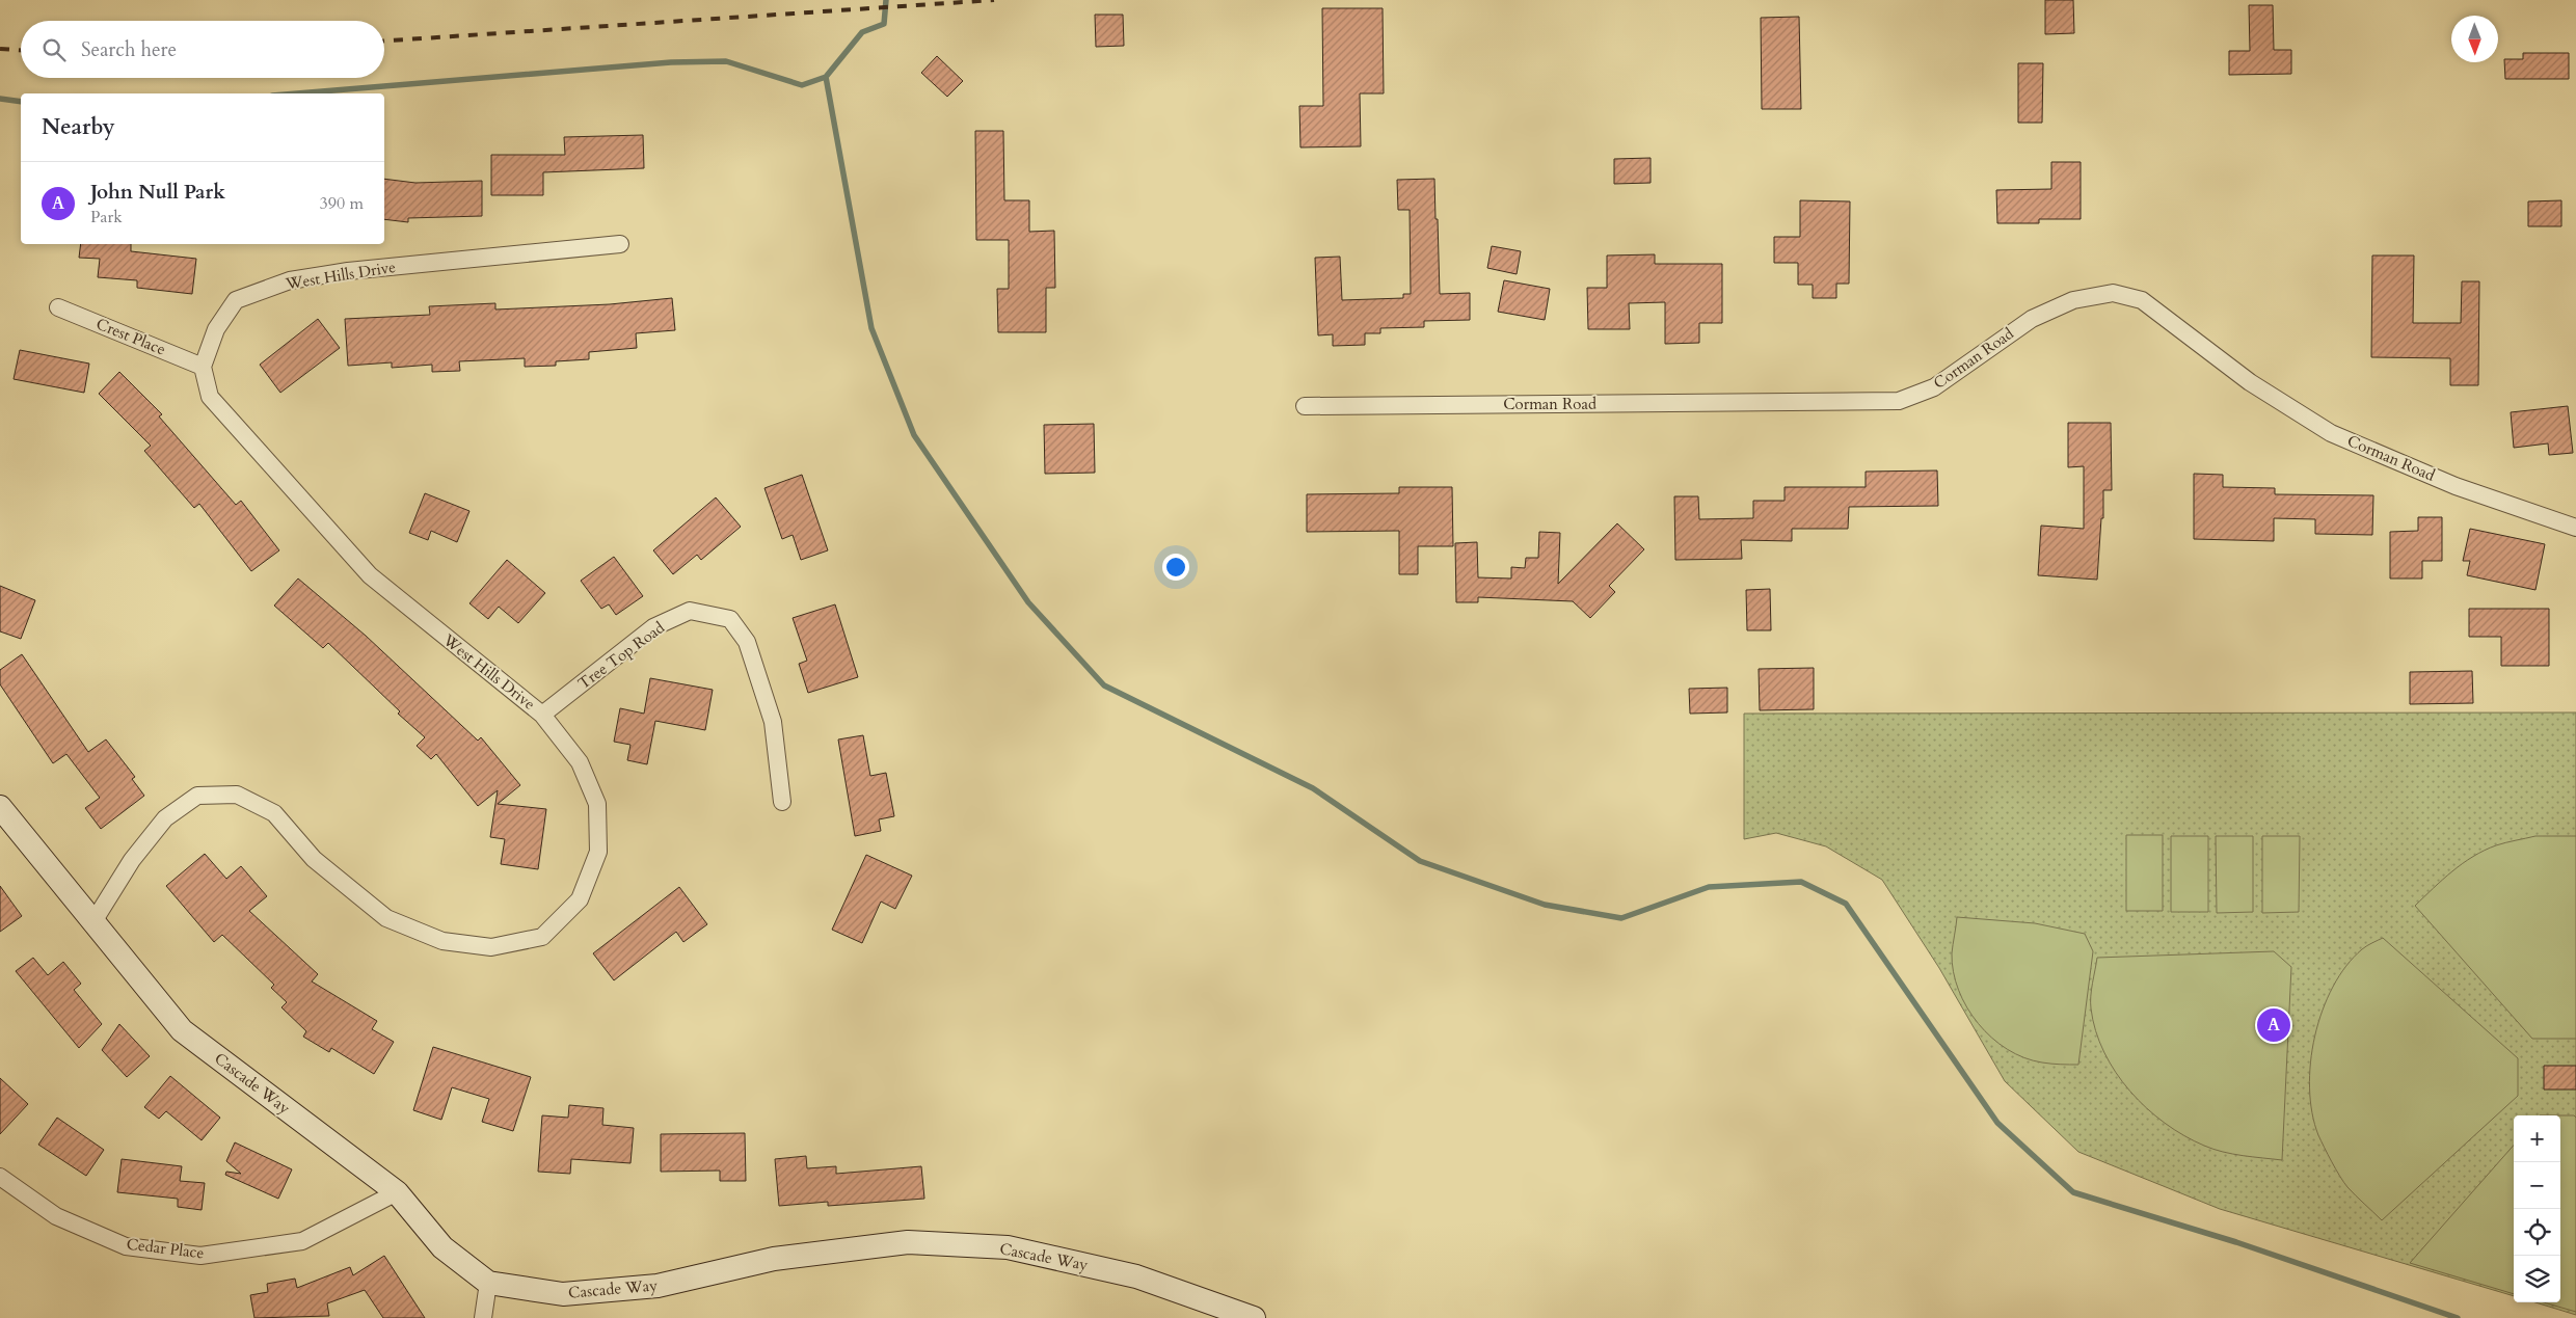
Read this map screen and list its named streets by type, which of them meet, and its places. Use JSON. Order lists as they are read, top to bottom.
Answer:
{
  "streets": {
    "street": [
      "West Hills Drive",
      "Crest Place",
      "Corman Road",
      "Tree Top Road",
      "Cascade Way",
      "Cedar Place"
    ]
  },
  "crossings": [
    ["West Hills Drive", "Crest Place"],
    ["West Hills Drive", "Tree Top Road"],
    ["West Hills Drive", "Cascade Way"],
    ["Cascade Way", "Cedar Place"]
  ],
  "north": "bottom",
  "page": {
    "search": "Search here",
    "heading": "Nearby",
    "list": [
      {
        "mark": "A",
        "name": "John Null Park",
        "note": "Park",
        "value": "390 m"
      }
    ],
    "pins": "A",
    "map_buttons": ["+", "−"]
  }
}
